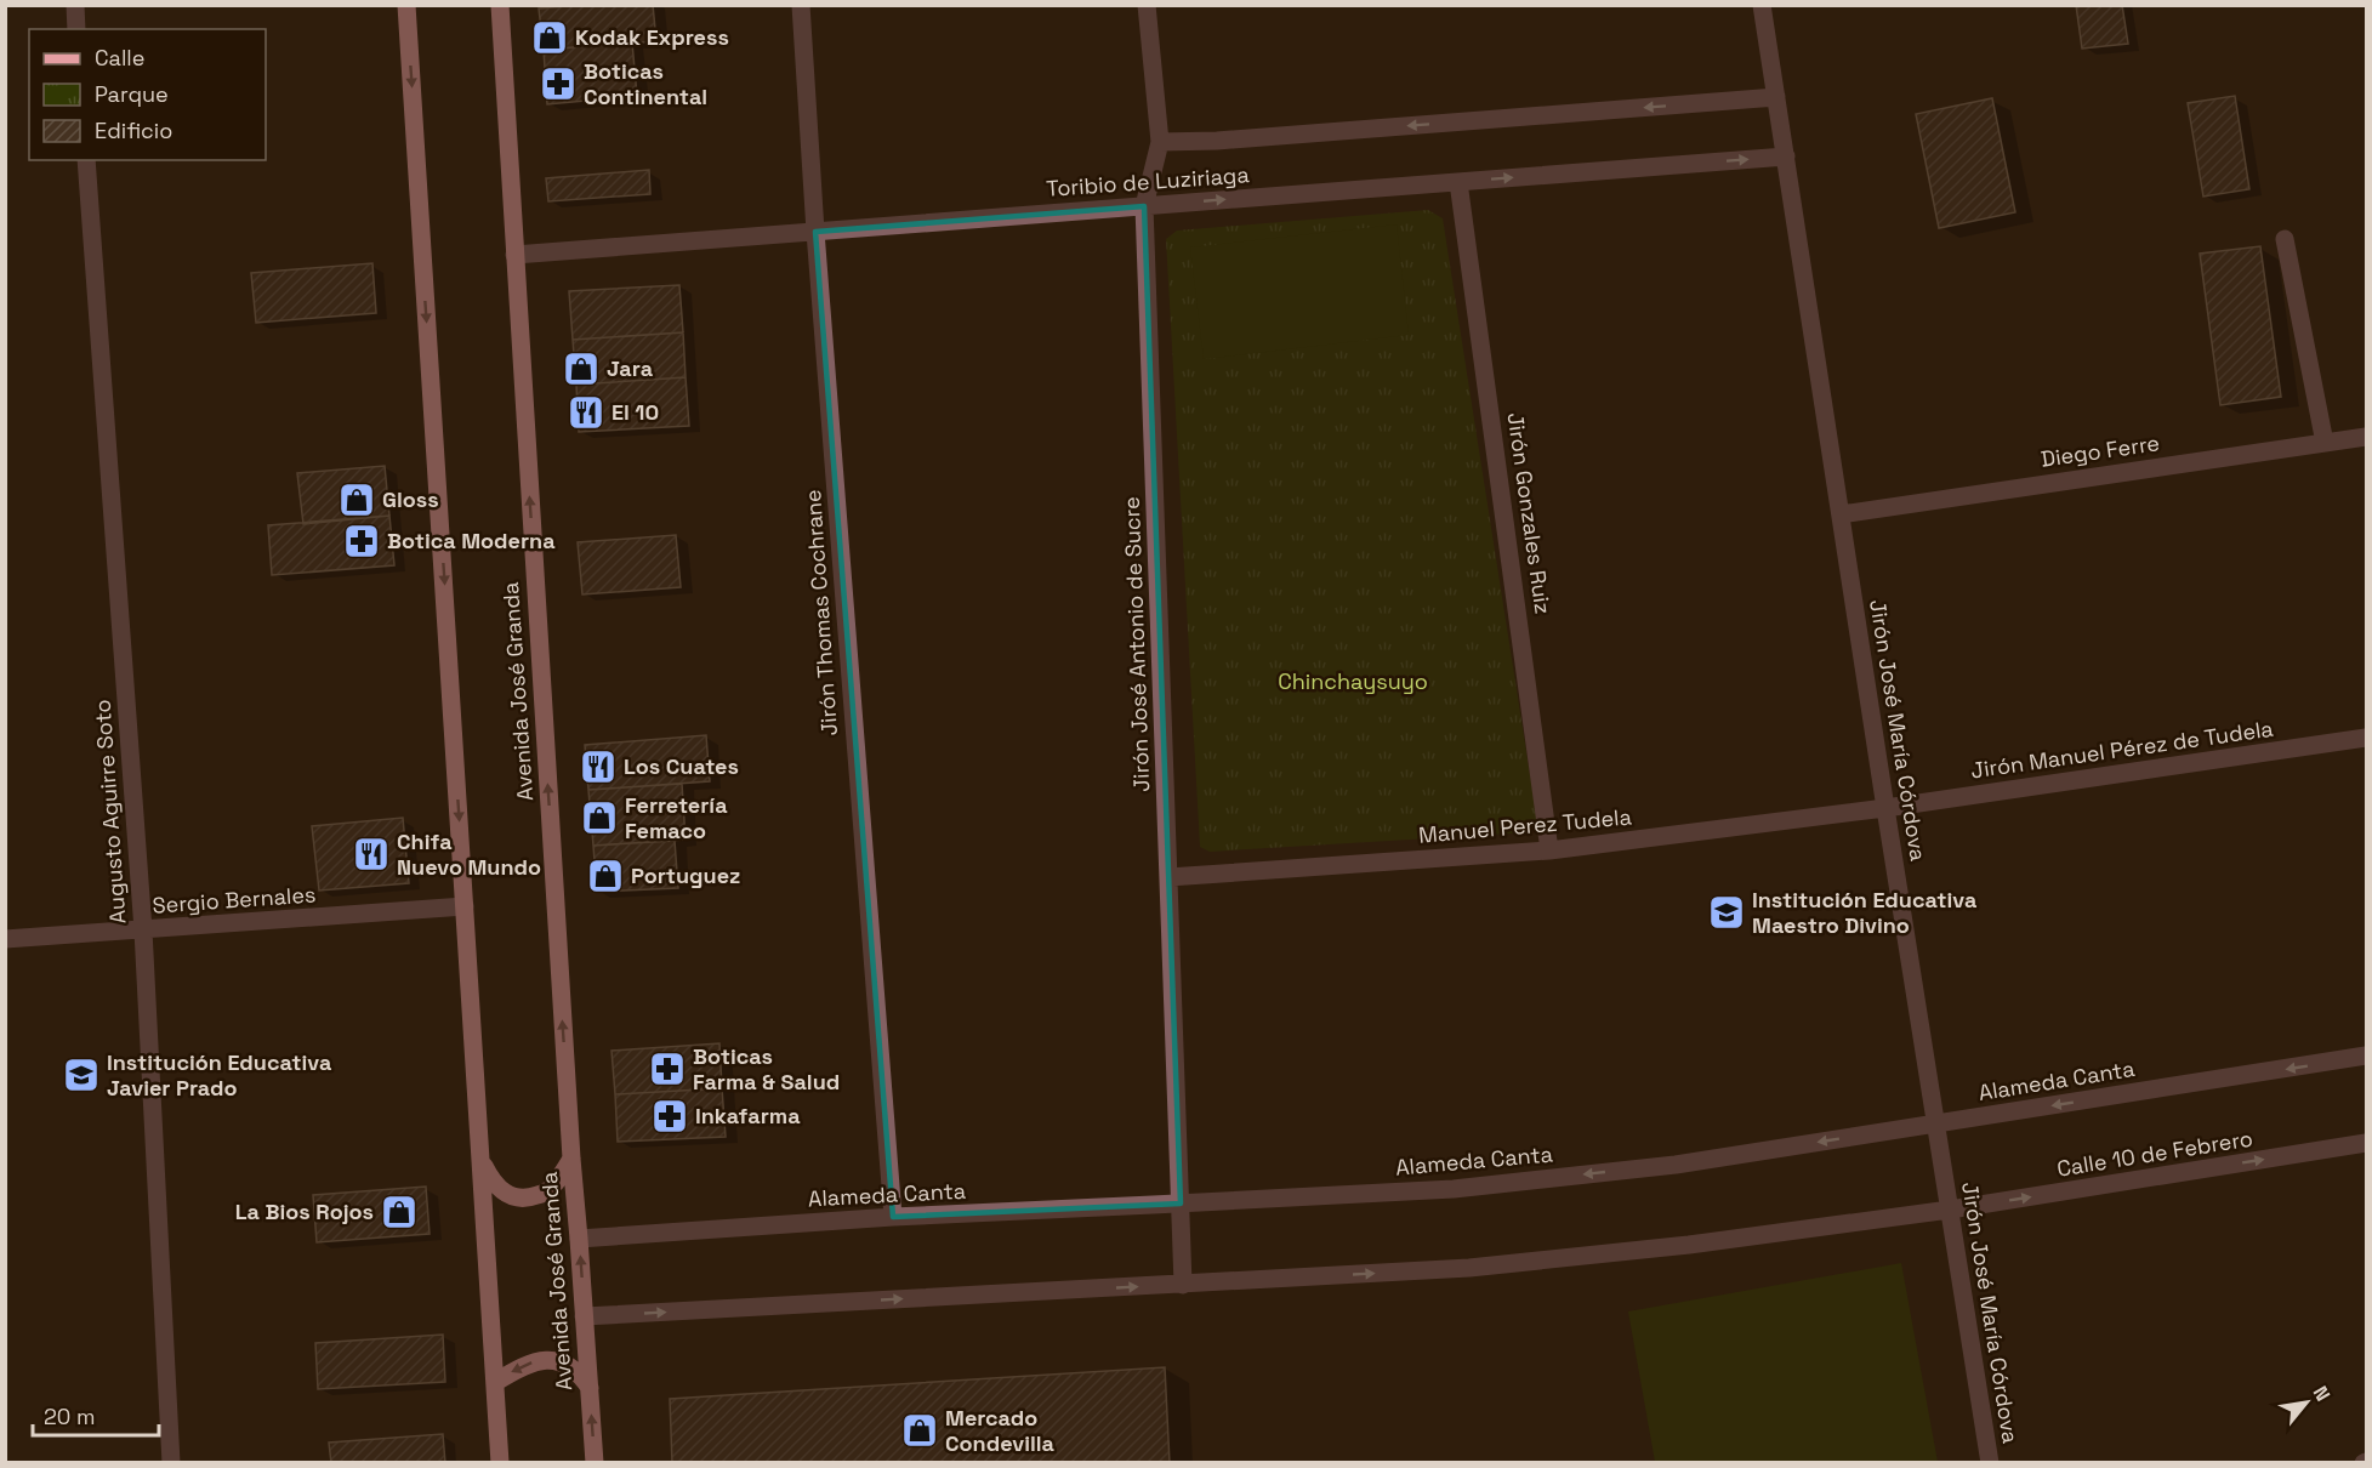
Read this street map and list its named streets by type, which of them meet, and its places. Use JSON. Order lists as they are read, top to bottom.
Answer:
{
  "streets": {
    "main road": ["Avenida José Granda"],
    "street": [
      "Toribio de Luziriaga",
      "Diego Ferre",
      "Jirón Gonzales Ruiz",
      "Jirón Thomas Cochrane",
      "Jirón José Antonio de Sucre",
      "Jirón José María Córdova",
      "Jirón Manuel Pérez de Tudela",
      "Augusto Aguirre Soto",
      "Manuel Perez Tudela",
      "Sergio Bernales",
      "Alameda Canta",
      "Calle 10 de Febrero"
    ]
  },
  "crossings": [
    ["Toribio de Luziriaga", "Jirón Gonzales Ruiz"],
    ["Toribio de Luziriaga", "Jirón Thomas Cochrane"],
    ["Toribio de Luziriaga", "Jirón José Antonio de Sucre"],
    ["Toribio de Luziriaga", "Avenida José Granda"],
    ["Toribio de Luziriaga", "Jirón José María Córdova"],
    ["Diego Ferre", "Jirón José María Córdova"],
    ["Jirón Gonzales Ruiz", "Manuel Perez Tudela"],
    ["Jirón Thomas Cochrane", "Alameda Canta"],
    ["Jirón José Antonio de Sucre", "Manuel Perez Tudela"],
    ["Jirón José Antonio de Sucre", "Alameda Canta"],
    ["Avenida José Granda", "Alameda Canta"],
    ["Jirón José María Córdova", "Jirón Manuel Pérez de Tudela"],
    ["Jirón José María Córdova", "Manuel Perez Tudela"],
    ["Jirón José María Córdova", "Alameda Canta"],
    ["Jirón José María Córdova", "Calle 10 de Febrero"],
    ["Jirón Manuel Pérez de Tudela", "Manuel Perez Tudela"],
    ["Augusto Aguirre Soto", "Sergio Bernales"]
  ],
  "one_way": ["Calle 10 de Febrero"],
  "parks": ["Chinchaysuyo"],
  "places": {
    "shop": [
      "Kodak Express",
      "Jara",
      "Gloss",
      "Ferretería Femaco",
      "Portuguez",
      "La Bios Rojos",
      "Mercado Condevilla"
    ],
    "pharmacy": [
      "Boticas Continental",
      "Botica Moderna",
      "Boticas Farma & Salud",
      "Inkafarma"
    ],
    "restaurant": ["El 10", "Los Cuates", "Chifa Nuevo Mundo"],
    "school or university": ["Institución Educativa Maestro Divino", "Institución Educativa Javier Prado"]
  },
  "legend": ["Calle", "Parque", "Edificio"],
  "scale_bar": "20 m",
  "north": "top right"
}
